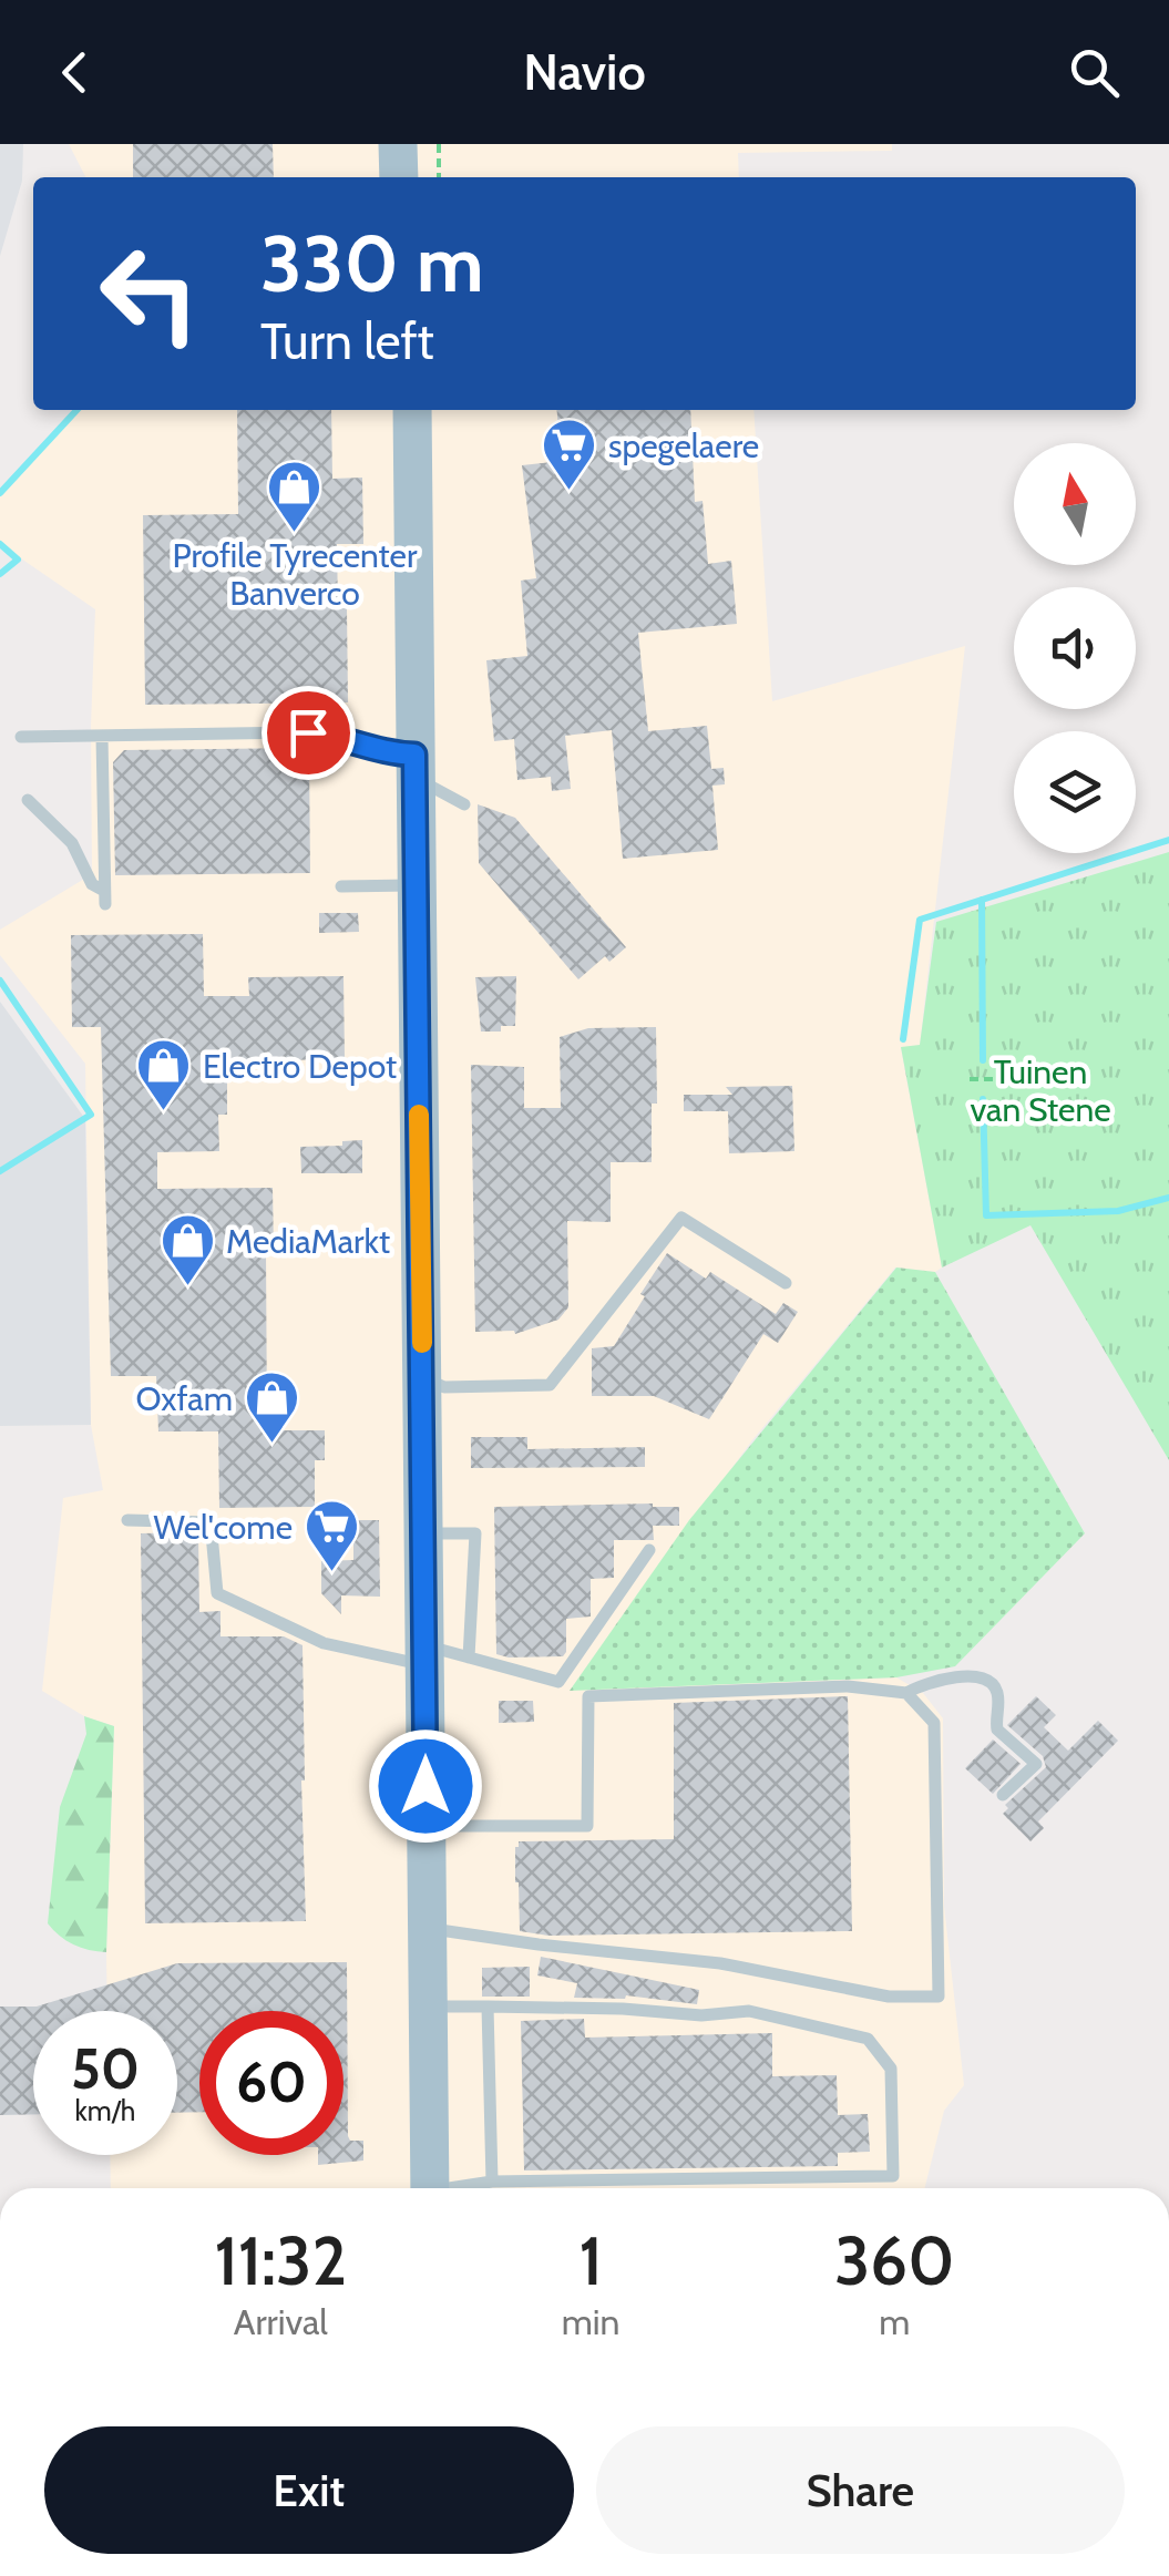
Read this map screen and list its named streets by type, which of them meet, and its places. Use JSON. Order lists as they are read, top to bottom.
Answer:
{
  "parks": ["Tuinen van Stene"],
  "places": {
    "supermarket": ["spegelaere", "Wel'come"],
    "shop": [
      "Profile Tyrecenter Banverco",
      "Electro Depot",
      "MediaMarkt",
      "Oxfam"
    ]
  },
  "north": "top",
  "page": {
    "header": "Navio",
    "turn": ["330 m", "Turn left"],
    "speed": "50 km/h",
    "limit": "60",
    "eta": [
      "11:32",
      "Arrival",
      "1",
      "min",
      "360",
      "m"
    ],
    "buttons": ["Exit", "Share"]
  }
}
